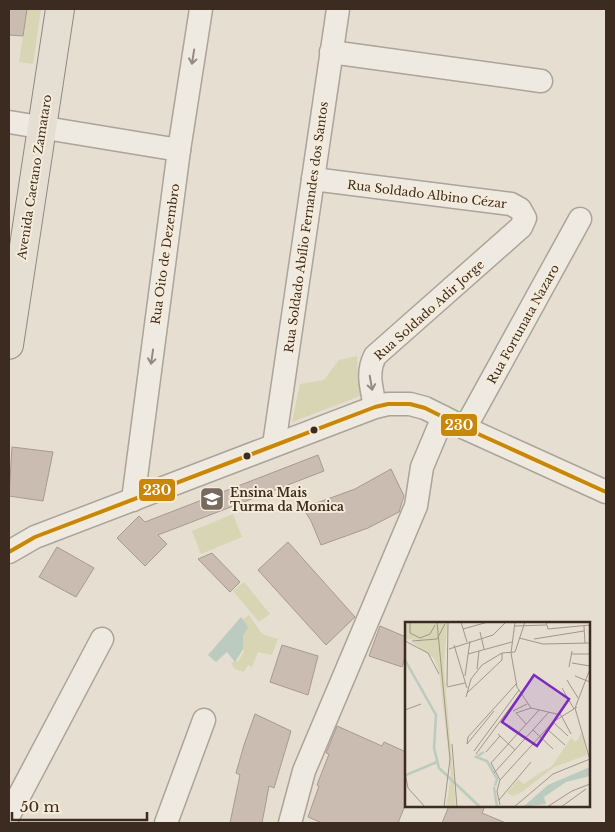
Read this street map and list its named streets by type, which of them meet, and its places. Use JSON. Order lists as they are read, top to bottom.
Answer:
{
  "streets": {
    "main road": ["Avenida Caetano Zamataro"],
    "street": [
      "Rua Soldado Albino Cézar",
      "Rua Soldado Abílio Fernandes dos Santos",
      "Rua Oito de Dezembro",
      "Rua Soldado Adir Jorge",
      "Rua Fortunata Nazaro"
    ]
  },
  "crossings": [
    ["Rua Soldado Albino Cézar", "Rua Soldado Abílio Fernandes dos Santos"],
    ["Rua Soldado Albino Cézar", "Rua Soldado Adir Jorge"]
  ],
  "one_way": ["Rua Oito de Dezembro", "Rua Soldado Adir Jorge"],
  "places": {
    "school or university": ["Ensina Mais Turma da Monica"]
  },
  "lines": ["transit line 230"],
  "scale_bar": "50 m"
}
